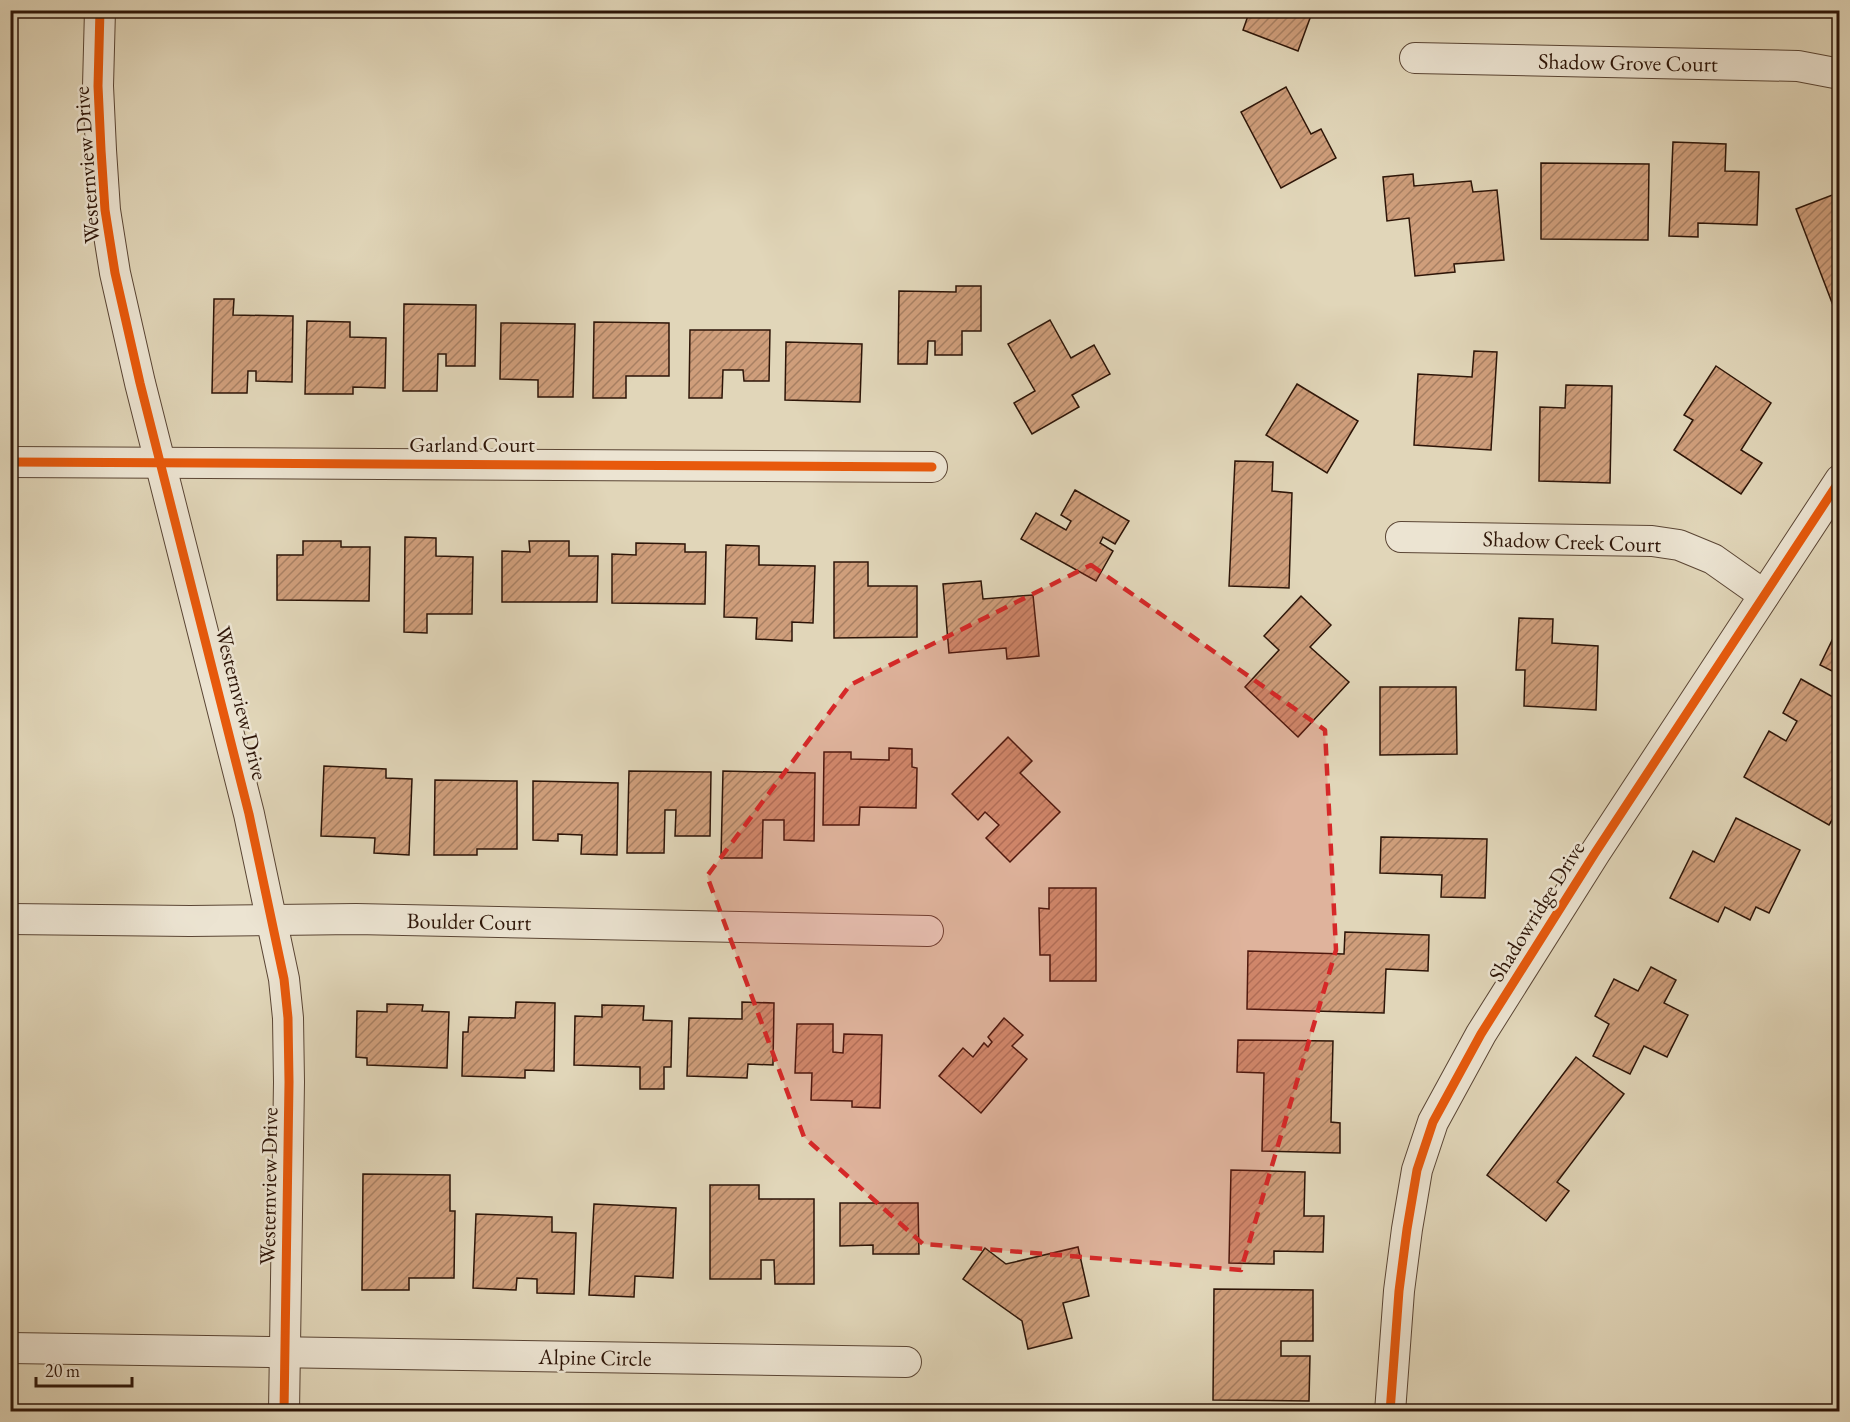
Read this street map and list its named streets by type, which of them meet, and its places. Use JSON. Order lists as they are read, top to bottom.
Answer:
{
  "streets": {
    "street": [
      "Shadow Grove Court",
      "Westernview Drive",
      "Garland Court",
      "Shadow Creek Court",
      "Shadowridge Drive",
      "Boulder Court",
      "Alpine Circle"
    ]
  },
  "crossings": [
    ["Westernview Drive", "Garland Court"],
    ["Westernview Drive", "Boulder Court"],
    ["Westernview Drive", "Alpine Circle"],
    ["Shadow Creek Court", "Shadowridge Drive"]
  ],
  "scale_bar": "20 m"
}
